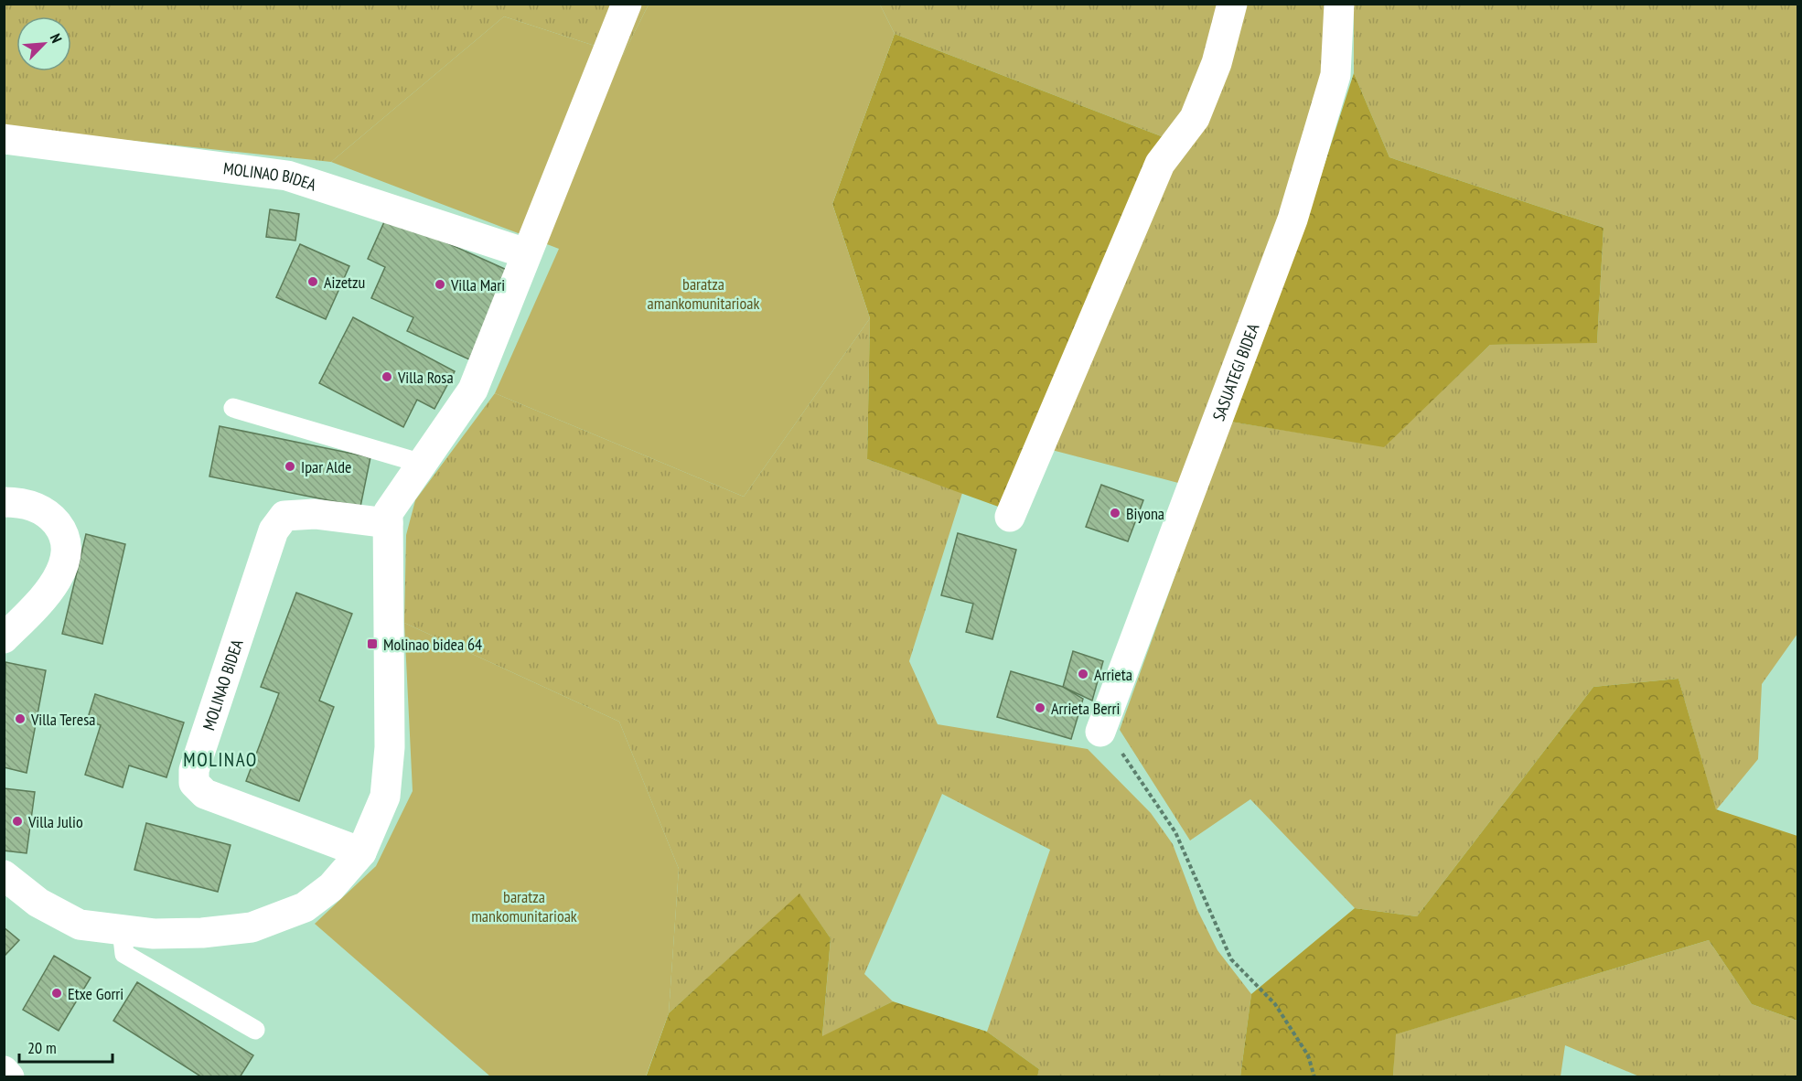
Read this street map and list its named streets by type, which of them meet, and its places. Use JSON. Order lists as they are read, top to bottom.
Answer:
{
  "streets": {
    "street": ["MOLINAO BIDEA", "SASUATEGI BIDEA"]
  },
  "districts": ["MOLINAO"],
  "parks": ["baratza amankomunitarioak", "baratza mankomunitarioak"],
  "places": {
    "other": [
      "Aizetzu",
      "Villa Mari",
      "Villa Rosa",
      "Ipar Alde",
      "Biyona",
      "Arrieta",
      "Arrieta Berri",
      "Villa Teresa",
      "Villa Julio",
      "Etxe Gorri"
    ],
    "transit": ["Molinao bidea 64"]
  },
  "scale_bar": "20 m",
  "north": "top right"
}
